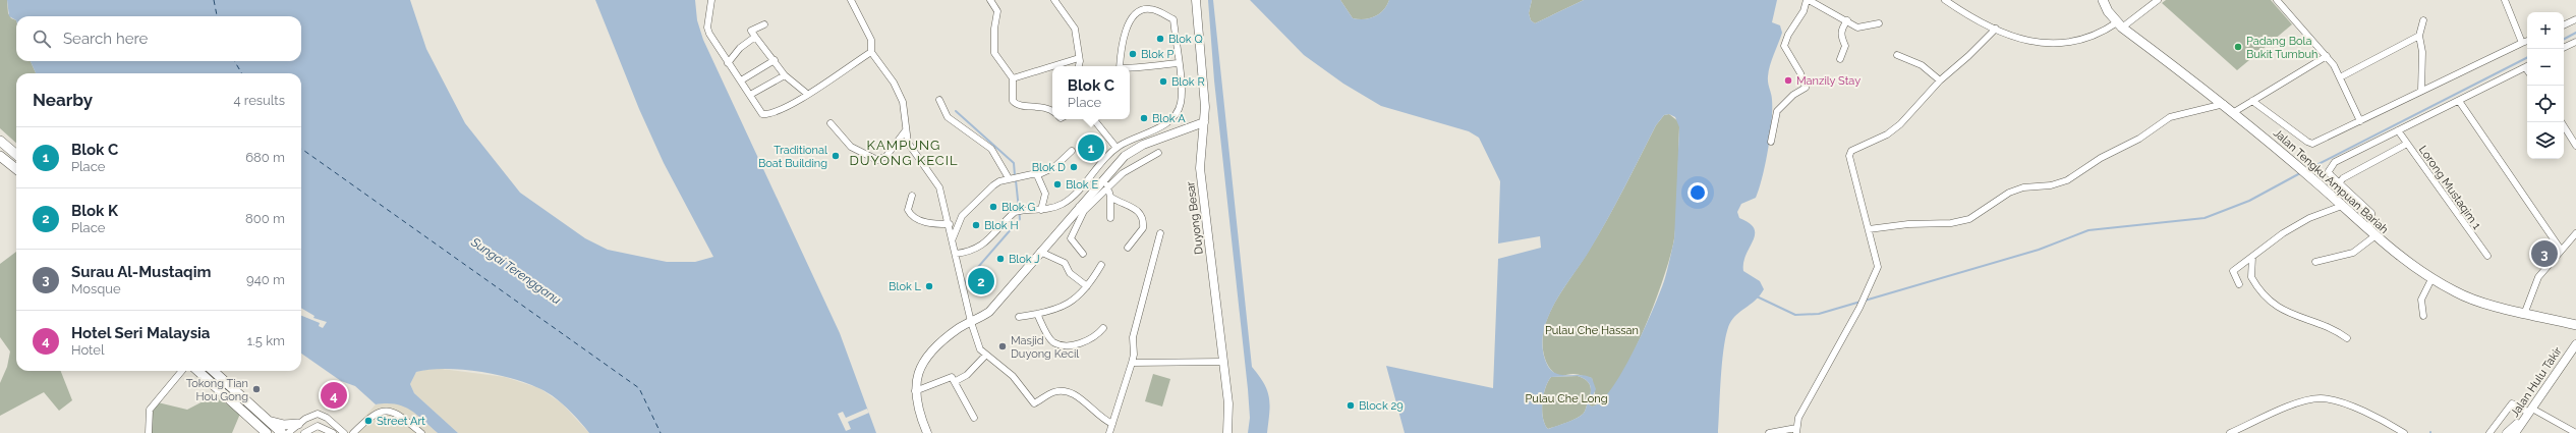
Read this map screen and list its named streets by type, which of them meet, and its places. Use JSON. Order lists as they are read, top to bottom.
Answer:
{
  "streets": {
    "main road": ["Jalan Tengku Ampuan Bariah"],
    "street": ["Lorong Mustaqim 1", "Duyong Besar", "Jalan Hulu Takir"]
  },
  "districts": ["KAMPUNG DUYONG KECIL"],
  "water": ["Sungai Terengganu"],
  "parks": ["Pulau Che Hassan", "Pulau Che Long"],
  "places": [
    "Blok Q",
    "Padang Bola Bukit Tumbuh",
    "Blok P",
    "Manzily Stay",
    "Blok R",
    "Blok A",
    "Traditional Boat Building",
    "Blok D",
    "Blok E",
    "Blok G",
    "Blok H",
    "Blok J",
    "Blok L",
    "Masjid Duyong Kecil",
    "Tokong Tian Hou Gong",
    "Block 29",
    "Street Art"
  ],
  "page": {
    "map_buttons": ["+", "−"],
    "search": "Search here",
    "popup": ["Blok C", "Place"],
    "heading": ["Nearby", "4 results"],
    "list": [
      {
        "mark": "1",
        "name": "Blok C",
        "note": "Place",
        "value": "680 m"
      },
      {
        "mark": "2",
        "name": "Blok K",
        "note": "Place",
        "value": "800 m"
      },
      {
        "mark": "3",
        "name": "Surau Al-Mustaqim",
        "note": "Mosque",
        "value": "940 m"
      },
      {
        "mark": "4",
        "name": "Hotel Seri Malaysia",
        "note": "Hotel",
        "value": "1.5 km"
      }
    ],
    "pins": [
      "1",
      "3",
      "2",
      "4"
    ]
  }
}
